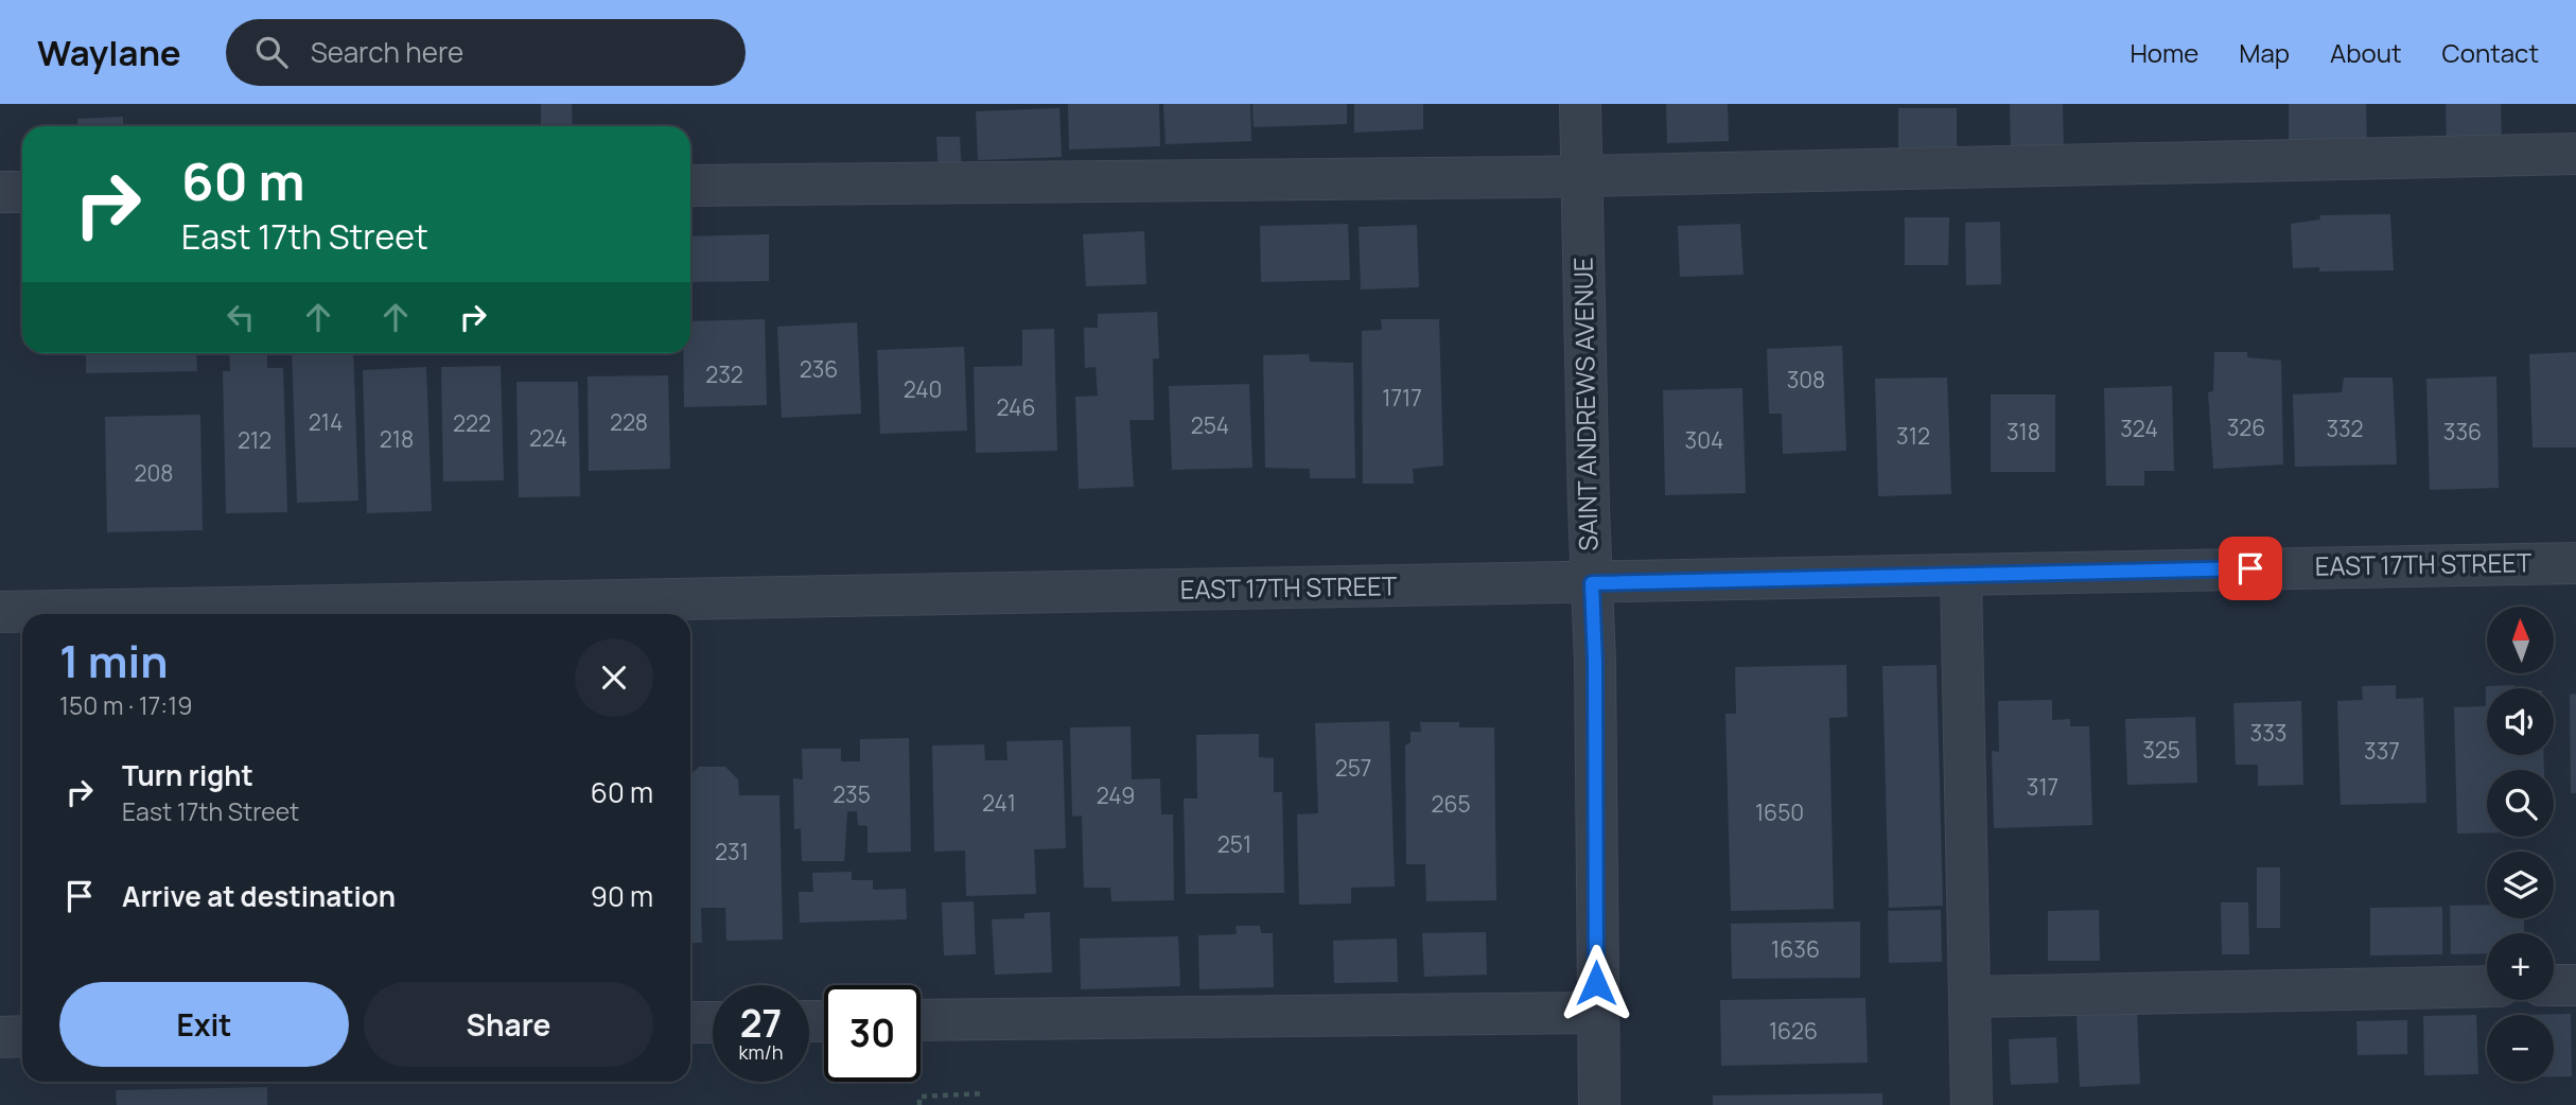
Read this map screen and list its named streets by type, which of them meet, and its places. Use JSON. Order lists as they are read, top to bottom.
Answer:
{
  "streets": {
    "street": ["SAINT ANDREWS AVENUE", "EAST 17TH STREET"]
  },
  "crossings": [
    ["SAINT ANDREWS AVENUE", "EAST 17TH STREET"]
  ],
  "house_numbers": [
    "236",
    "232",
    "308",
    "240",
    "1717",
    "246",
    "214",
    "228",
    "222",
    "254",
    "326",
    "324",
    "332",
    "318",
    "336",
    "312",
    "224",
    "218",
    "212",
    "304",
    "208",
    "333",
    "325",
    "337",
    "257",
    "317",
    "235",
    "249",
    "241",
    "265",
    "1650",
    "251",
    "231",
    "1636",
    "1626"
  ],
  "north": "top",
  "page": {
    "header": "Waylane",
    "search": "Search here",
    "nav": [
      "Home",
      "Map",
      "About",
      "Contact"
    ],
    "turn": ["60 m", "East 17th Street"],
    "map_buttons": ["+", "−"],
    "heading": ["1 min", "150 m · 17:19"],
    "list": [
      {
        "name": "Turn right",
        "note": "East 17th Street",
        "value": "60 m"
      },
      {
        "name": "Arrive at destination",
        "value": "90 m"
      }
    ],
    "buttons": ["Exit", "Share"],
    "speed": "27 km/h",
    "limit": "30"
  }
}
